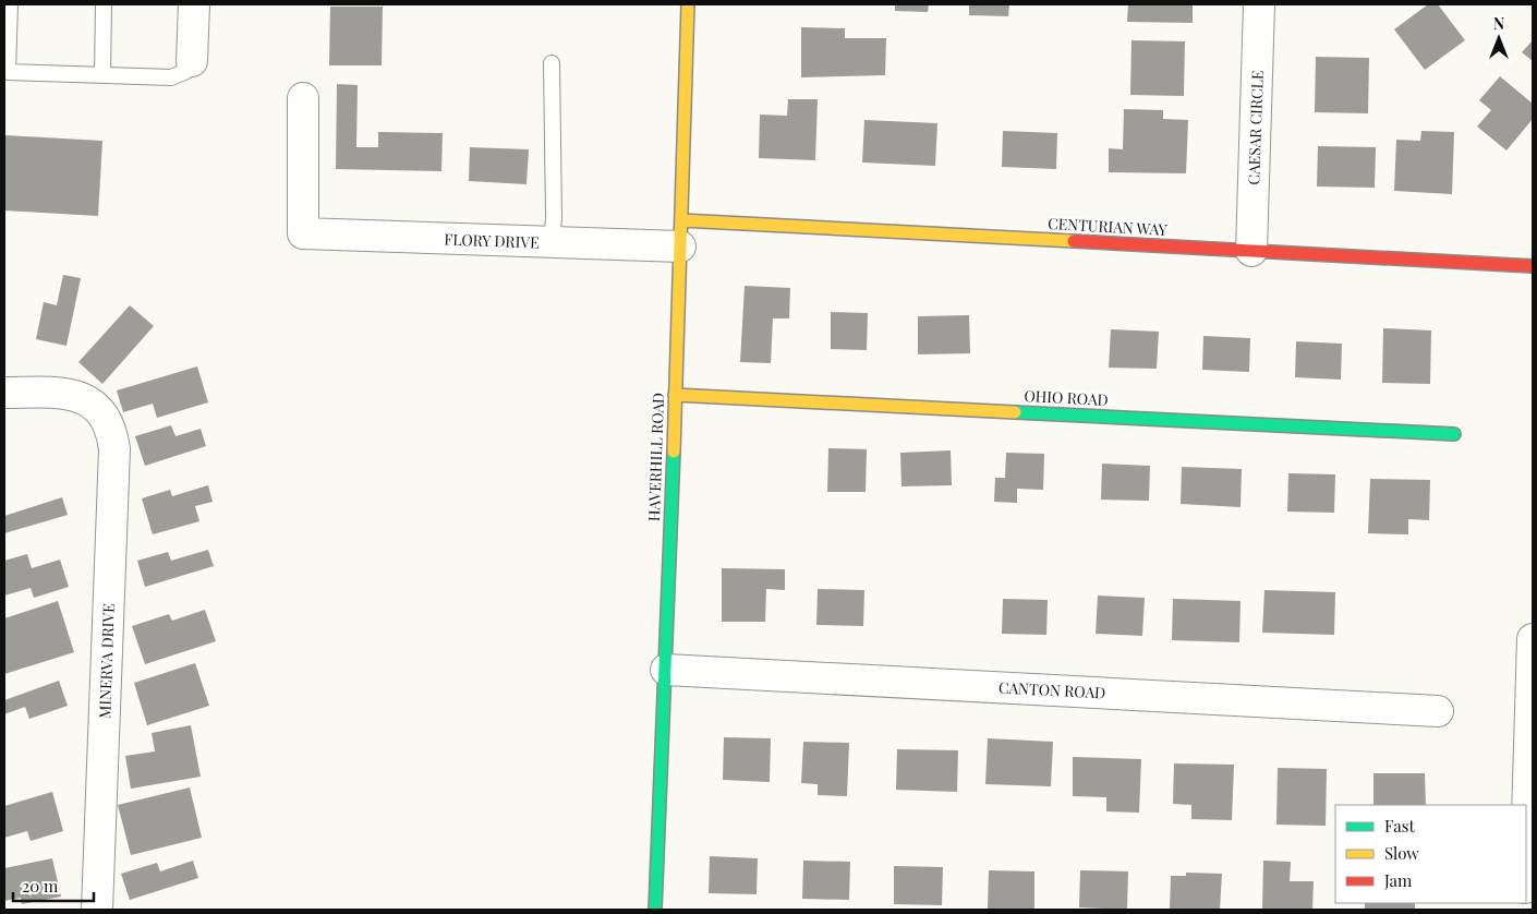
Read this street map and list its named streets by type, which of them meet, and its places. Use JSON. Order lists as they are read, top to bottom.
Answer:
{
  "streets": {
    "street": [
      "CAESAR CIRCLE",
      "CENTURIAN WAY",
      "FLORY DRIVE",
      "OHIO ROAD",
      "HAVERHILL ROAD",
      "MINERVA DRIVE",
      "CANTON ROAD"
    ]
  },
  "crossings": [
    ["CAESAR CIRCLE", "CENTURIAN WAY"],
    ["CENTURIAN WAY", "FLORY DRIVE"],
    ["CENTURIAN WAY", "HAVERHILL ROAD"],
    ["FLORY DRIVE", "HAVERHILL ROAD"],
    ["OHIO ROAD", "HAVERHILL ROAD"],
    ["HAVERHILL ROAD", "CANTON ROAD"]
  ],
  "legend": ["Fast", "Slow", "Jam"],
  "scale_bar": "20 m",
  "north": "top"
}
